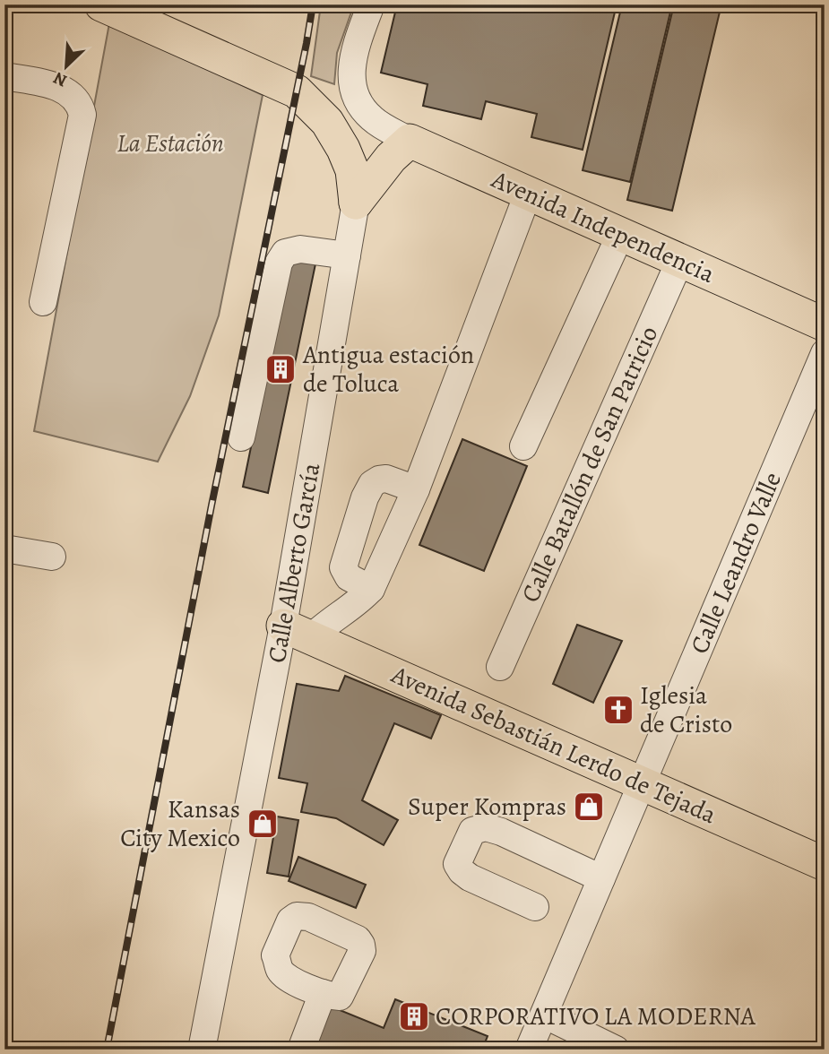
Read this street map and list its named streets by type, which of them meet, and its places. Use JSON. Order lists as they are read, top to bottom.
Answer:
{
  "streets": {
    "main road": ["Avenida Independencia", "Calle Alberto García", "Avenida Sebastián Lerdo de Tejada"],
    "street": ["Calle Batallón de San Patricio", "Calle Leandro Valle"]
  },
  "crossings": [
    ["Avenida Independencia", "Calle Batallón de San Patricio"],
    ["Calle Alberto García", "Avenida Sebastián Lerdo de Tejada"],
    ["Calle Leandro Valle", "Avenida Sebastián Lerdo de Tejada"]
  ],
  "parks": ["La Estación"],
  "places": {
    "building": ["Antigua estación de Toluca", "CORPORATIVO LA MODERNA"],
    "church": ["Iglesia de Cristo"],
    "shop": ["Super Kompras", "Kansas City Mexico"]
  },
  "north": "bottom left"
}
